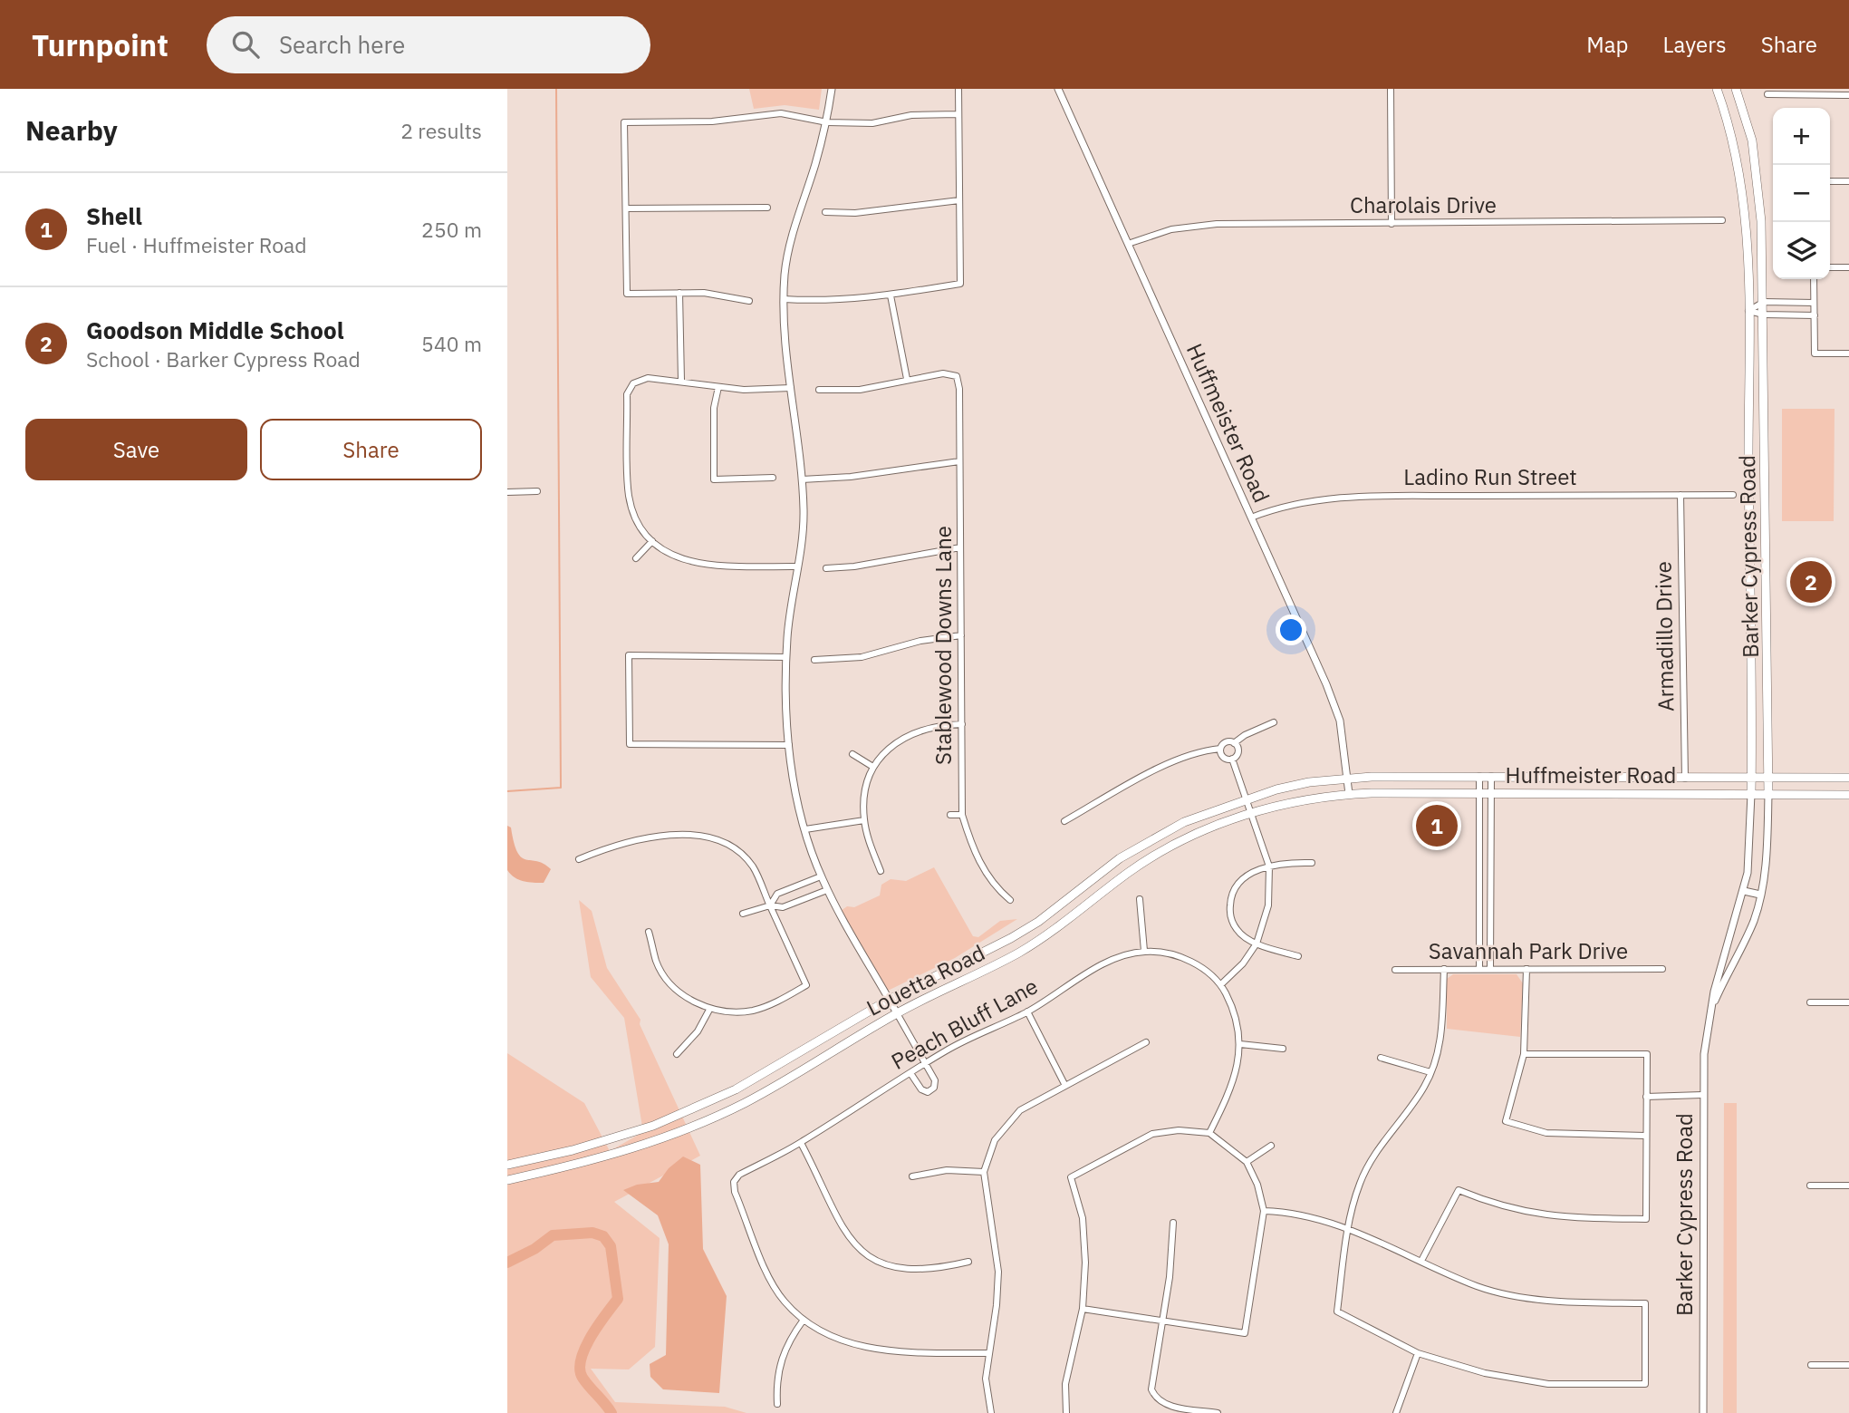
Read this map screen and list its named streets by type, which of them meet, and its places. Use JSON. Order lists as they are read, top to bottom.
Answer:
{
  "streets": {
    "main road": ["Huffmeister Road", "Barker Cypress Road", "Louetta Road"],
    "street": [
      "Charolais Drive",
      "Ladino Run Street",
      "Armadillo Drive",
      "Stablewood Downs Lane",
      "Savannah Park Drive",
      "Peach Bluff Lane"
    ]
  },
  "crossings": [
    ["Charolais Drive", "Huffmeister Road"],
    ["Huffmeister Road", "Ladino Run Street"],
    ["Huffmeister Road", "Barker Cypress Road"],
    ["Huffmeister Road", "Armadillo Drive"],
    ["Huffmeister Road", "Louetta Road"],
    ["Ladino Run Street", "Armadillo Drive"]
  ],
  "page": {
    "header": "Turnpoint",
    "search": "Search here",
    "nav": ["Map", "Layers", "Share"],
    "heading": ["Nearby", "2 results"],
    "map_buttons": ["+", "−"],
    "list": [
      {
        "mark": "1",
        "name": "Shell",
        "note": "Fuel · Huffmeister Road",
        "value": "250 m"
      },
      {
        "mark": "2",
        "name": "Goodson Middle School",
        "note": "School · Barker Cypress Road",
        "value": "540 m"
      }
    ],
    "buttons": ["Save", "Share"],
    "pins": ["2", "1"]
  }
}
